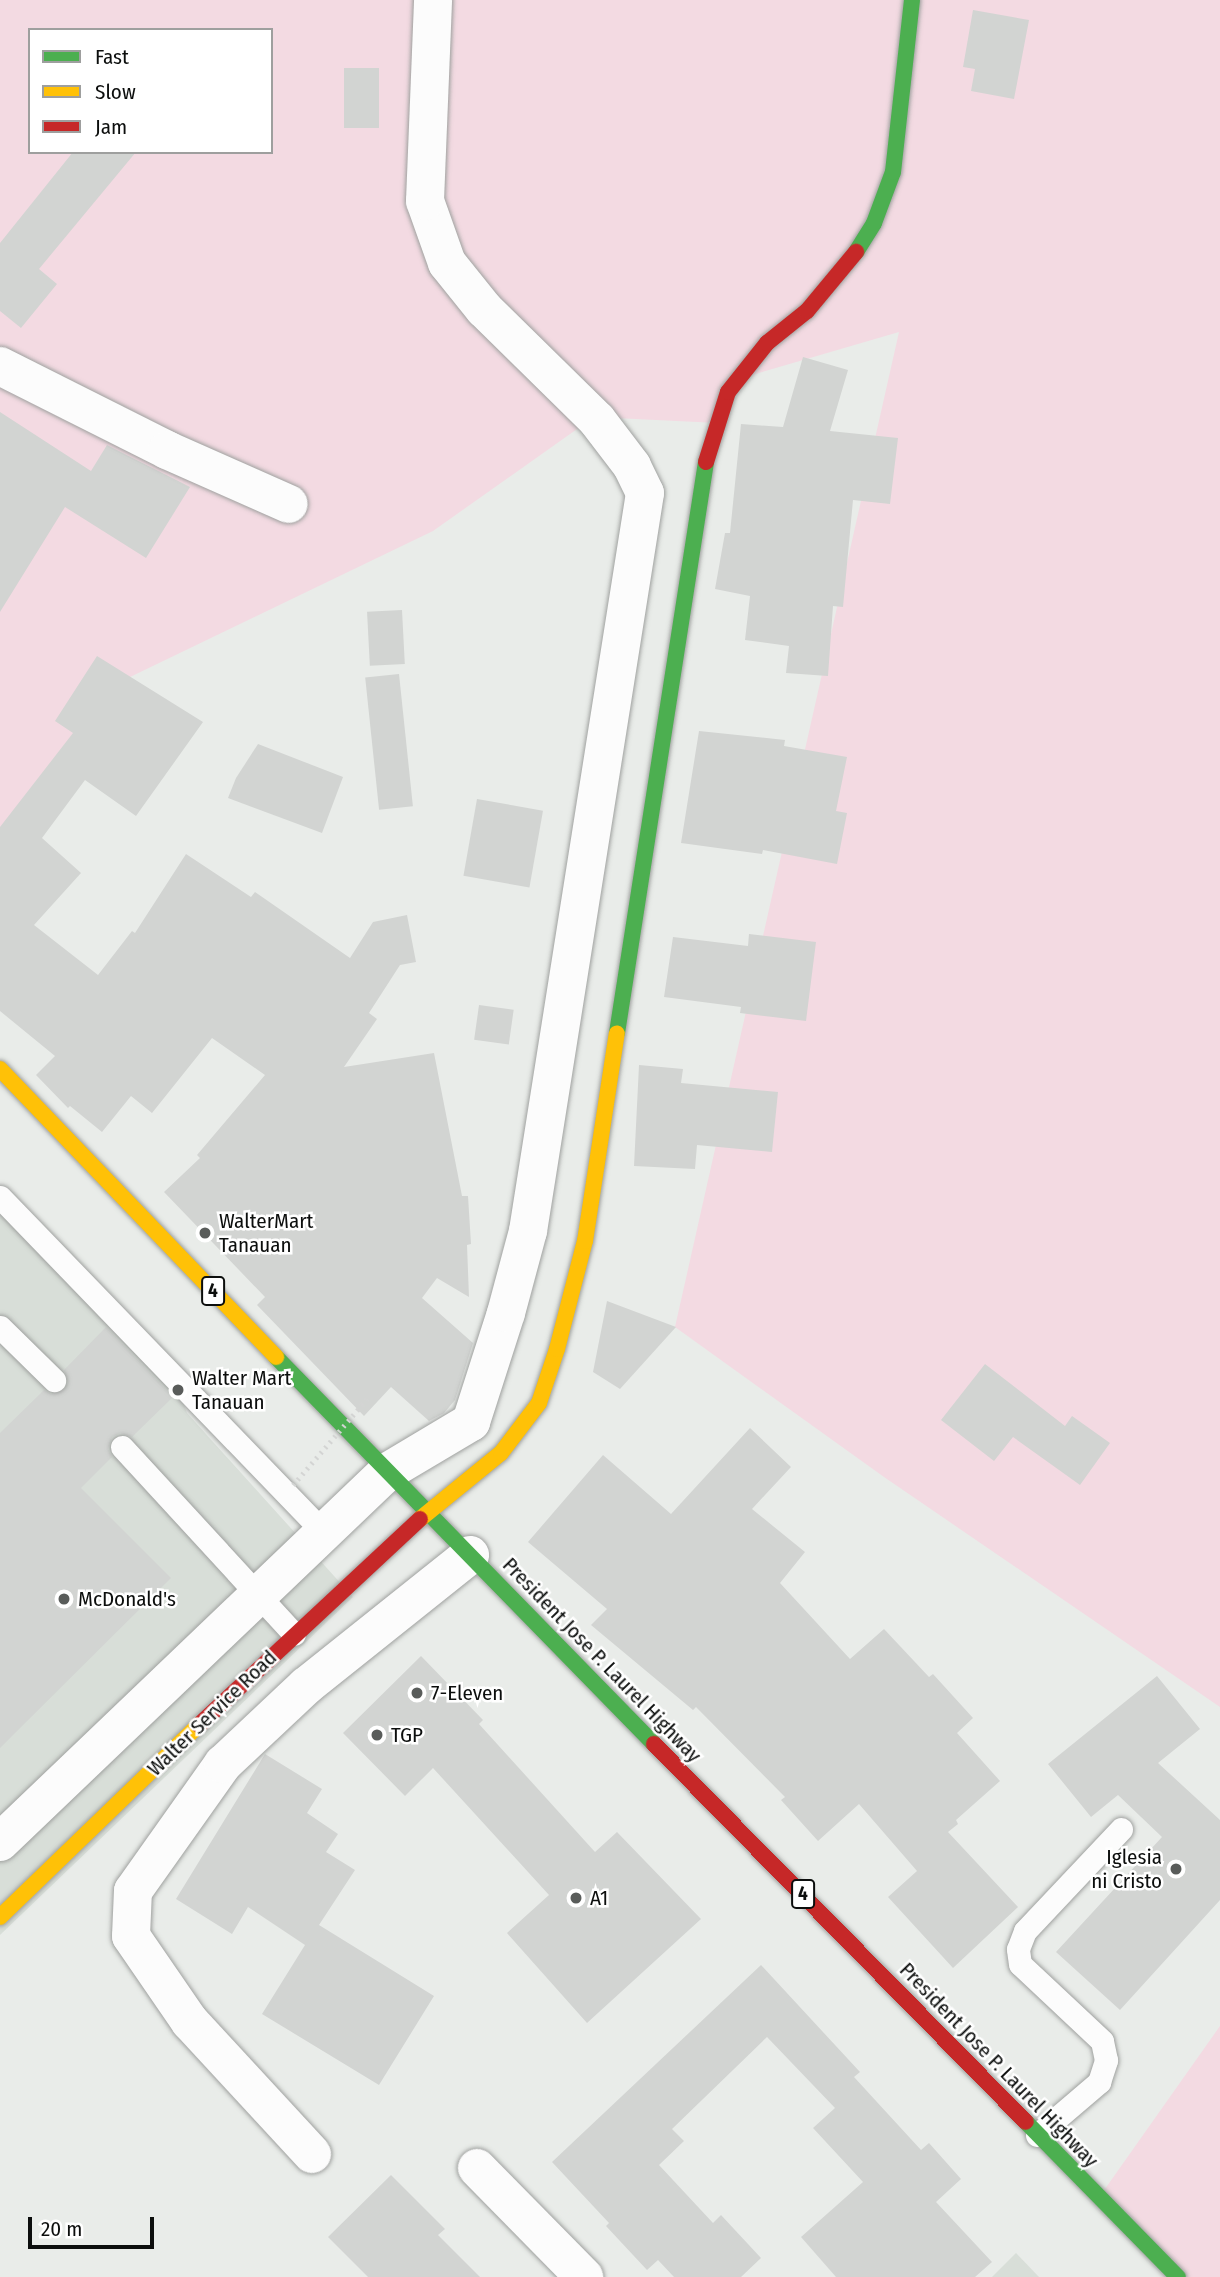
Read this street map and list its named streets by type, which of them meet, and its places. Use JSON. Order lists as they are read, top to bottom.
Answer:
{
  "streets": {
    "main road": ["4", "President Jose P. Laurel Highway", "Walter Service Road"]
  },
  "crossings": [
    ["President Jose P. Laurel Highway", "Walter Service Road"]
  ],
  "places": [
    "WalterMart Tanauan",
    "Walter Mart Tanauan",
    "McDonald's",
    "7-Eleven",
    "TGP",
    "Iglesia ni Cristo",
    "A1"
  ],
  "legend": ["Fast", "Slow", "Jam"],
  "scale_bar": "20 m"
}
